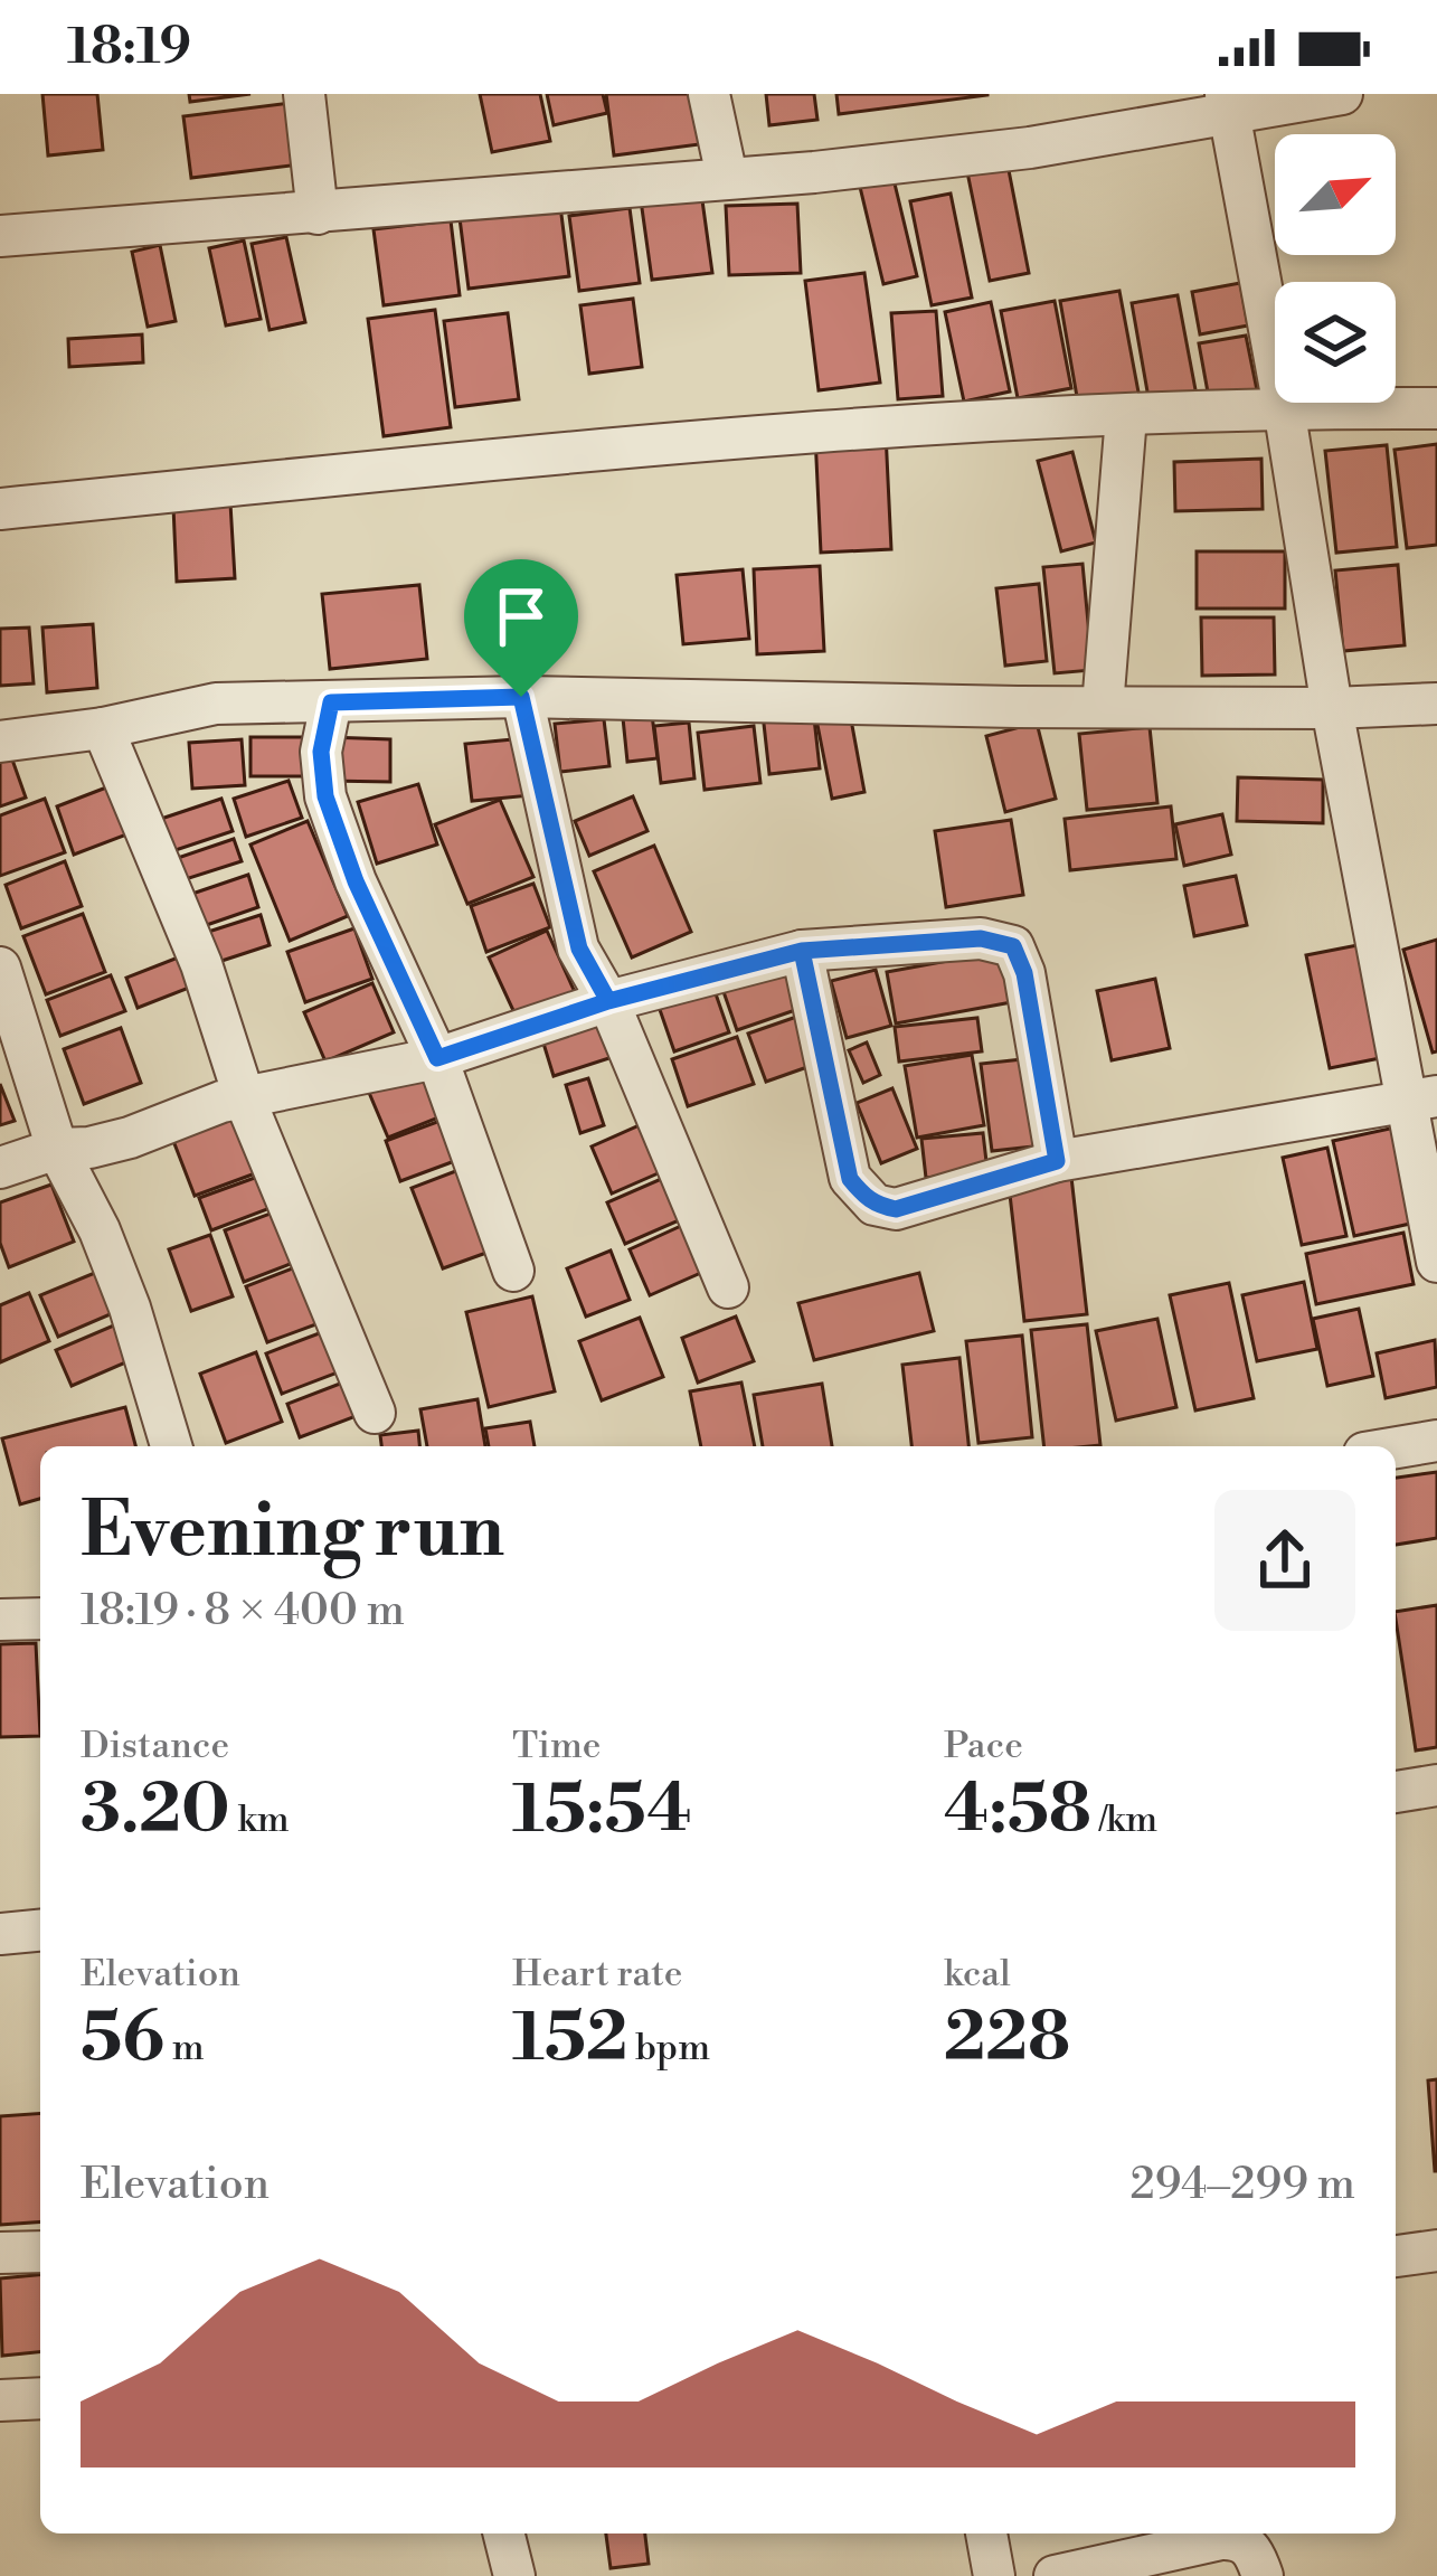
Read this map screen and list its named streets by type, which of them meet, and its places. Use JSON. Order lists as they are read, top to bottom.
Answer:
{
  "north": "top right",
  "page": {
    "status": "18:19",
    "heading": ["Evening run", "18:19 · 8 × 400 m"],
    "stats": [
      ["Distance", "3.20 km"],
      ["Time", "15:54"],
      ["Pace", "4:58 /km"],
      ["Elevation", "56 m"],
      ["Heart rate", "152 bpm"],
      ["kcal", "228"]
    ],
    "chart": ["Elevation", "294–299 m"]
  }
}
